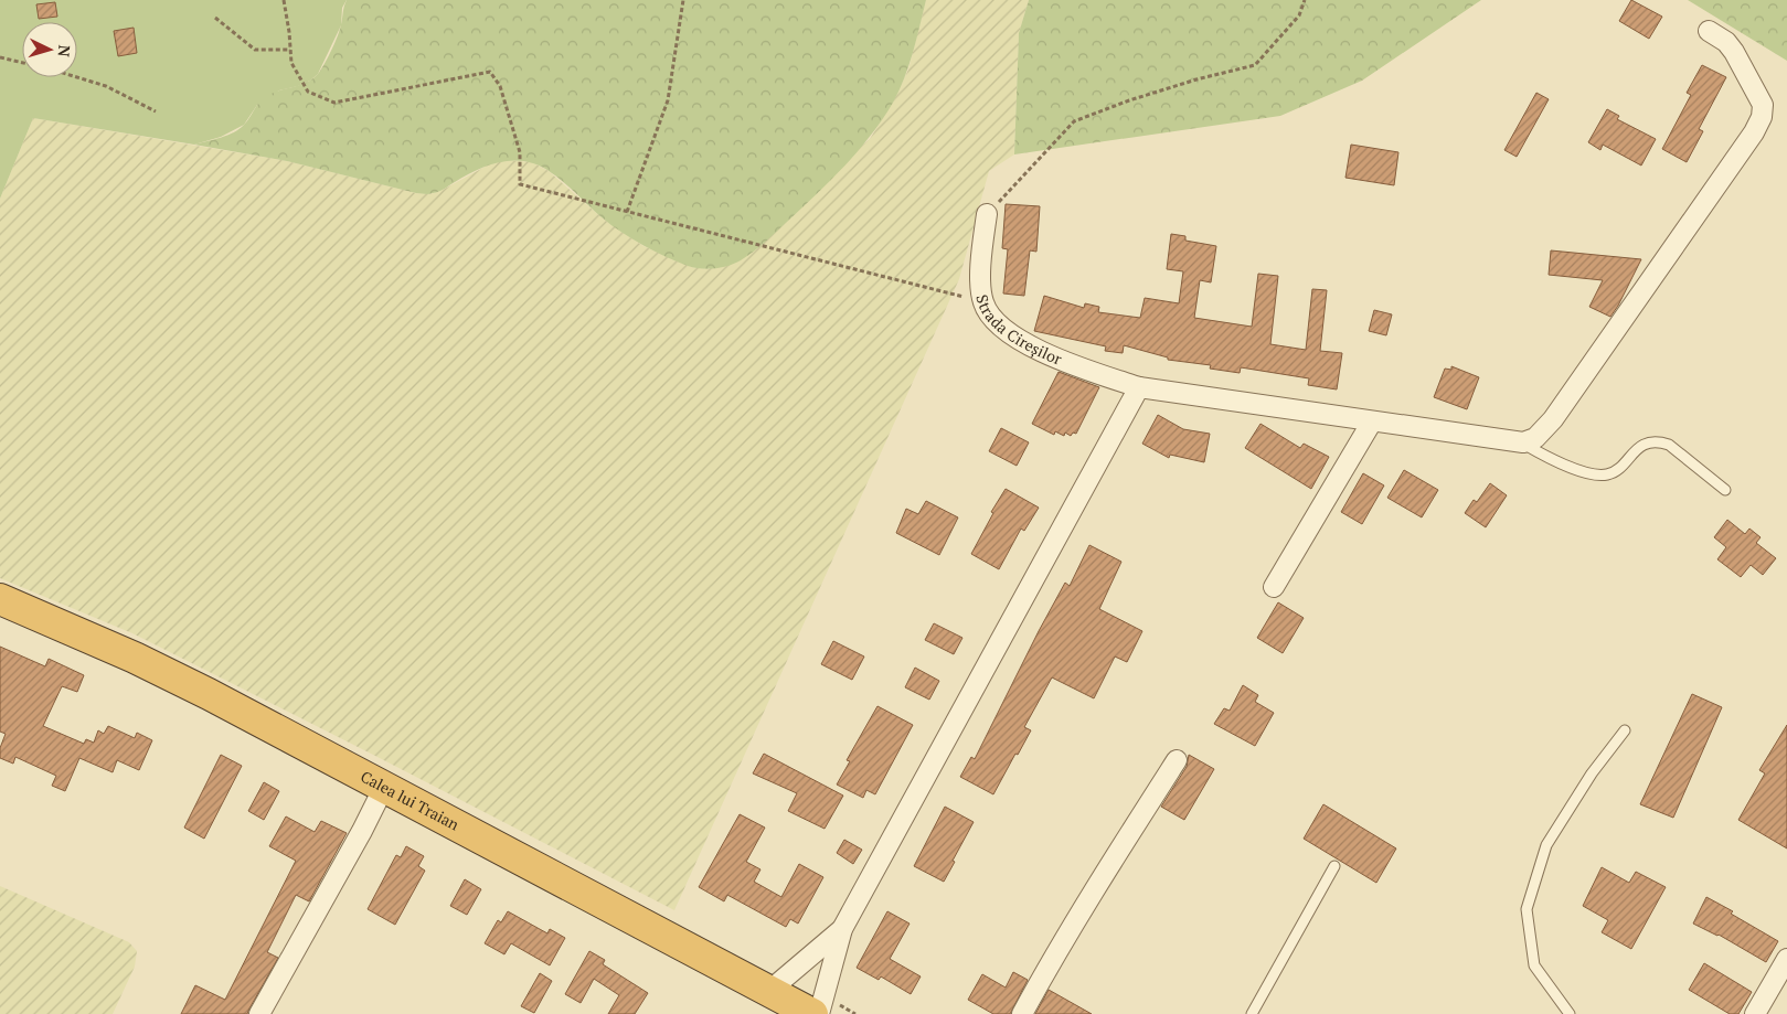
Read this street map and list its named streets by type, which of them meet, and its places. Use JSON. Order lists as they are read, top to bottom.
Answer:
{
  "streets": {
    "highway": ["Calea lui Traian"],
    "street": ["Strada Cireșilor"]
  },
  "north": "right"
}
